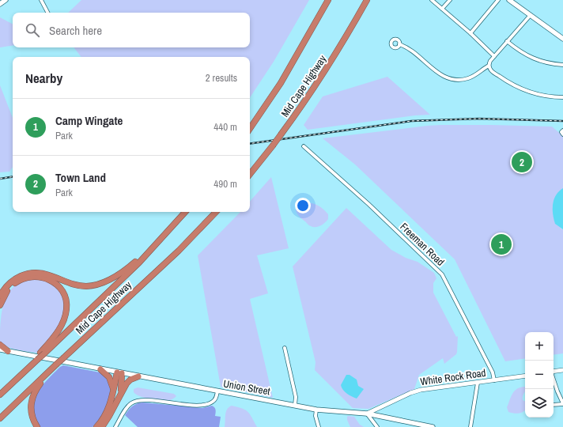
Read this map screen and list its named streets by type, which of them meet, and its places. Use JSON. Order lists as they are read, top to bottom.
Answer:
{
  "streets": {
    "highway": ["Mid Cape Highway"],
    "main road": ["Union Street"],
    "street": ["Freeman Road", "White Rock Road"]
  },
  "crossings": [
    ["Mid Cape Highway", "Union Street"],
    ["Freeman Road", "White Rock Road"],
    ["White Rock Road", "Union Street"]
  ],
  "page": {
    "search": "Search here",
    "heading": ["Nearby", "2 results"],
    "list": [
      {
        "mark": "1",
        "name": "Camp Wingate",
        "note": "Park",
        "value": "440 m"
      },
      {
        "mark": "2",
        "name": "Town Land",
        "note": "Park",
        "value": "490 m"
      }
    ],
    "pins": ["2", "1"],
    "map_buttons": ["+", "−"]
  }
}
